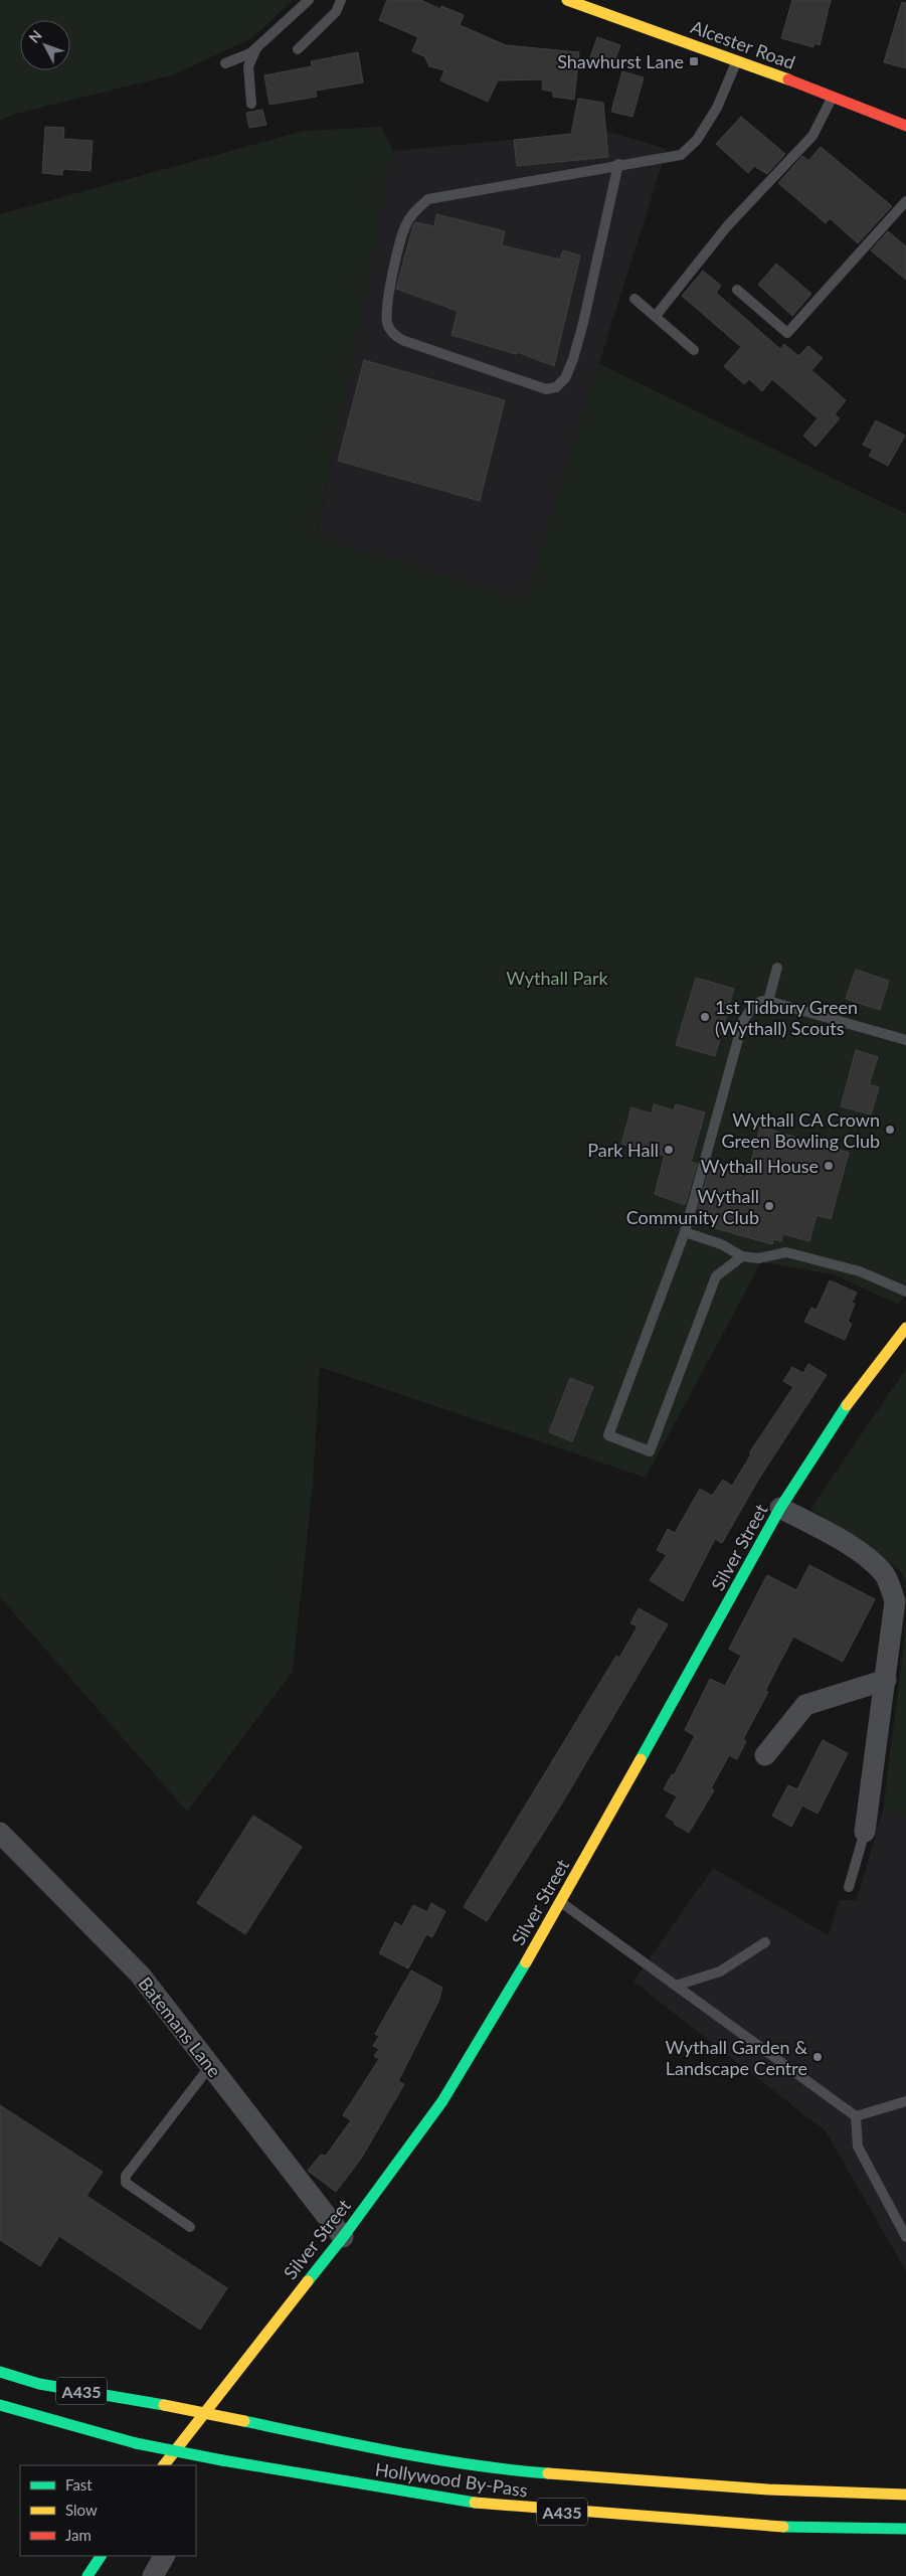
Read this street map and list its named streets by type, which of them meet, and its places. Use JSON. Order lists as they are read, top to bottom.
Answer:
{
  "streets": {
    "main road": [
      "Alcester Road",
      "Silver Street",
      "A435",
      "Hollywood By-Pass"
    ],
    "street": ["Batemans Lane"]
  },
  "crossings": [
    ["Silver Street", "Batemans Lane"]
  ],
  "parks": ["Wythall Park"],
  "places": {
    "transit": ["Shawhurst Lane"],
    "other": [
      "1st Tidbury Green (Wythall) Scouts",
      "Wythall CA Crown Green Bowling Club",
      "Park Hall",
      "Wythall House",
      "Wythall Community Club",
      "Wythall Garden & Landscape Centre"
    ]
  },
  "legend": ["Fast", "Slow", "Jam"],
  "north": "top left"
}
